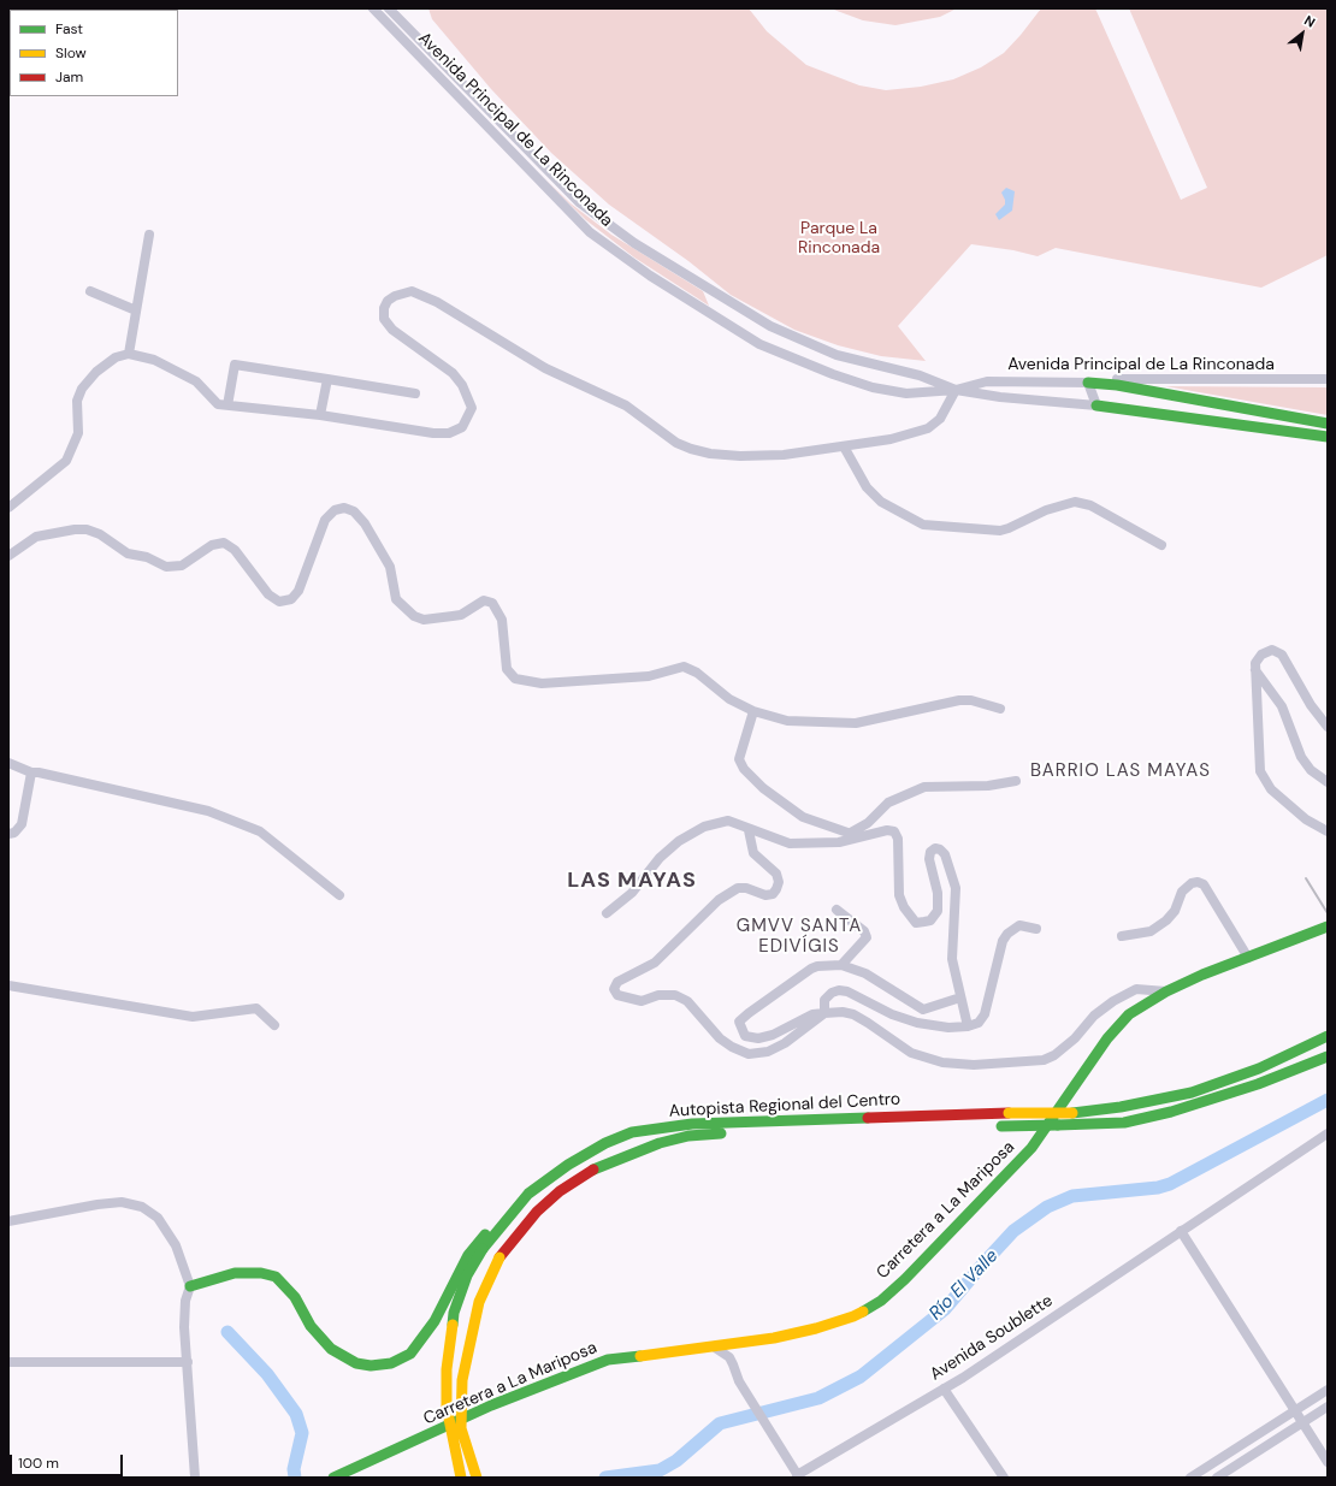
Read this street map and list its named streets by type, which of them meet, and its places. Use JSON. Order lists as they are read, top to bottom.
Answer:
{
  "streets": {
    "main road": ["Autopista Regional del Centro", "Carretera a La Mariposa"],
    "street": ["Avenida Principal de La Rinconada", "Avenida Soublette"]
  },
  "crossings": [
    ["Carretera a La Mariposa", "Avenida Soublette"]
  ],
  "districts": ["BARRIO LAS MAYAS", "LAS MAYAS", "GMVV SANTA EDIVÍGIS"],
  "water": ["Río El Valle"],
  "parks": ["Parque La Rinconada"],
  "legend": ["Fast", "Slow", "Jam"],
  "scale_bar": "100 m",
  "north": "top right"
}
